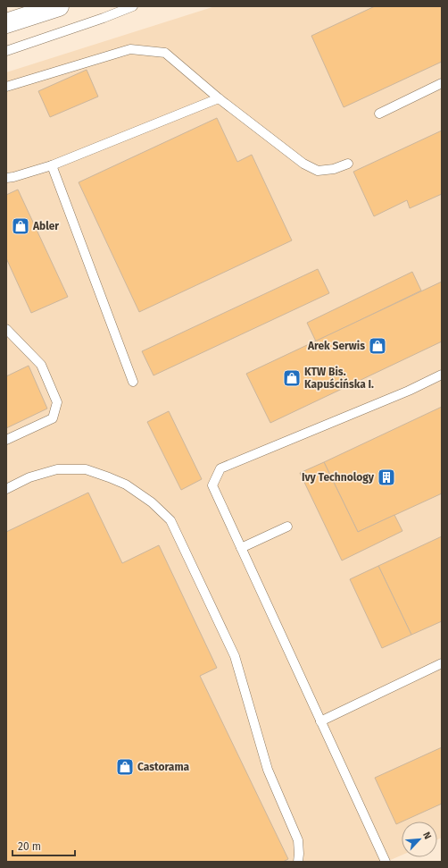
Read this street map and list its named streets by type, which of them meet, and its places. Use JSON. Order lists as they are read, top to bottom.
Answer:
{
  "places": {
    "shop": [
      "Abler",
      "Arek Serwis",
      "KTW Bis. Kapuścińska I.",
      "Castorama"
    ],
    "building": ["Ivy Technology"]
  },
  "scale_bar": "20 m",
  "north": "top right"
}
